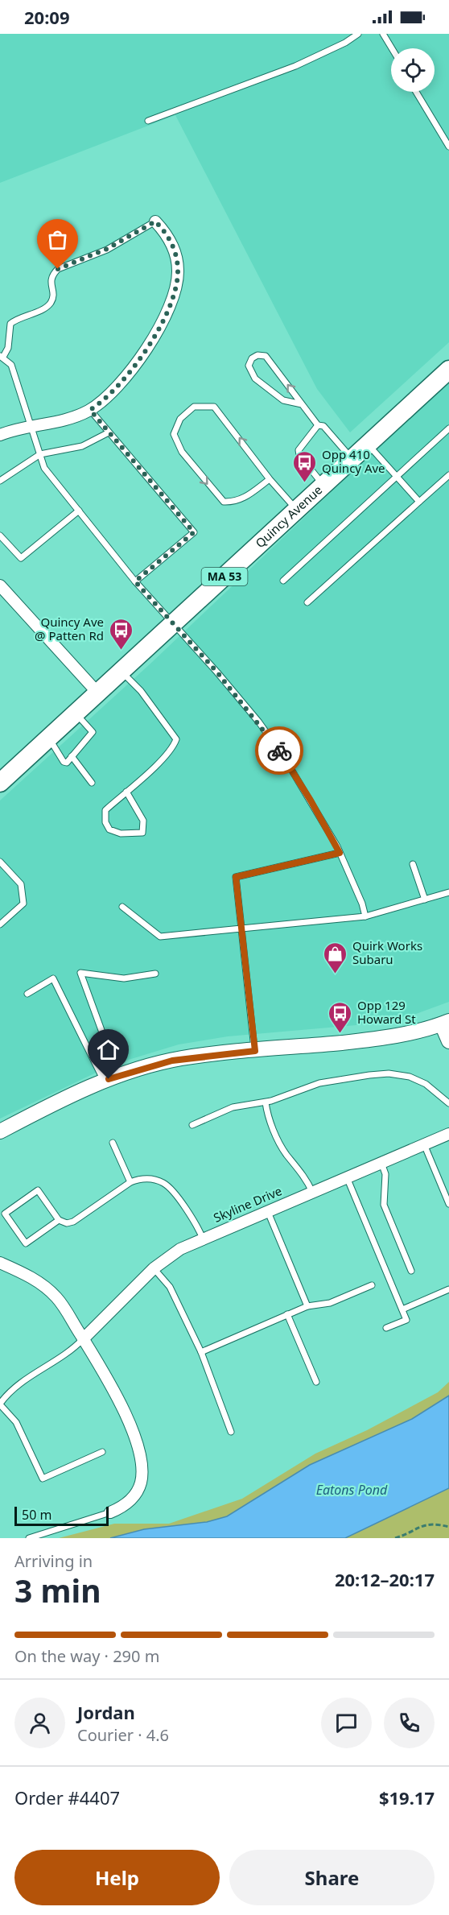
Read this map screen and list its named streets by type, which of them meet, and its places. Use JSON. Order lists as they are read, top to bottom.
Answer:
{
  "streets": {
    "main road": ["Quincy Avenue", "MA 53"],
    "street": ["Skyline Drive"]
  },
  "water": ["Eatons Pond"],
  "places": {
    "bus stop": ["Opp 410 Quincy Ave", "Quincy Ave @ Patten Rd", "Opp 129 Howard St"],
    "shop": ["Quirk Works Subaru"]
  },
  "scale_bar": "50 m",
  "page": {
    "status": "20:09",
    "scale": "50 m",
    "heading": ["3 min", "Arriving in", "20:12–20:17"],
    "panel": [
      "Jordan",
      "Courier · 4.6",
      "Order #4407",
      "$19.17"
    ],
    "bar": "On the way · 290 m",
    "buttons": ["Help", "Share"]
  }
}
